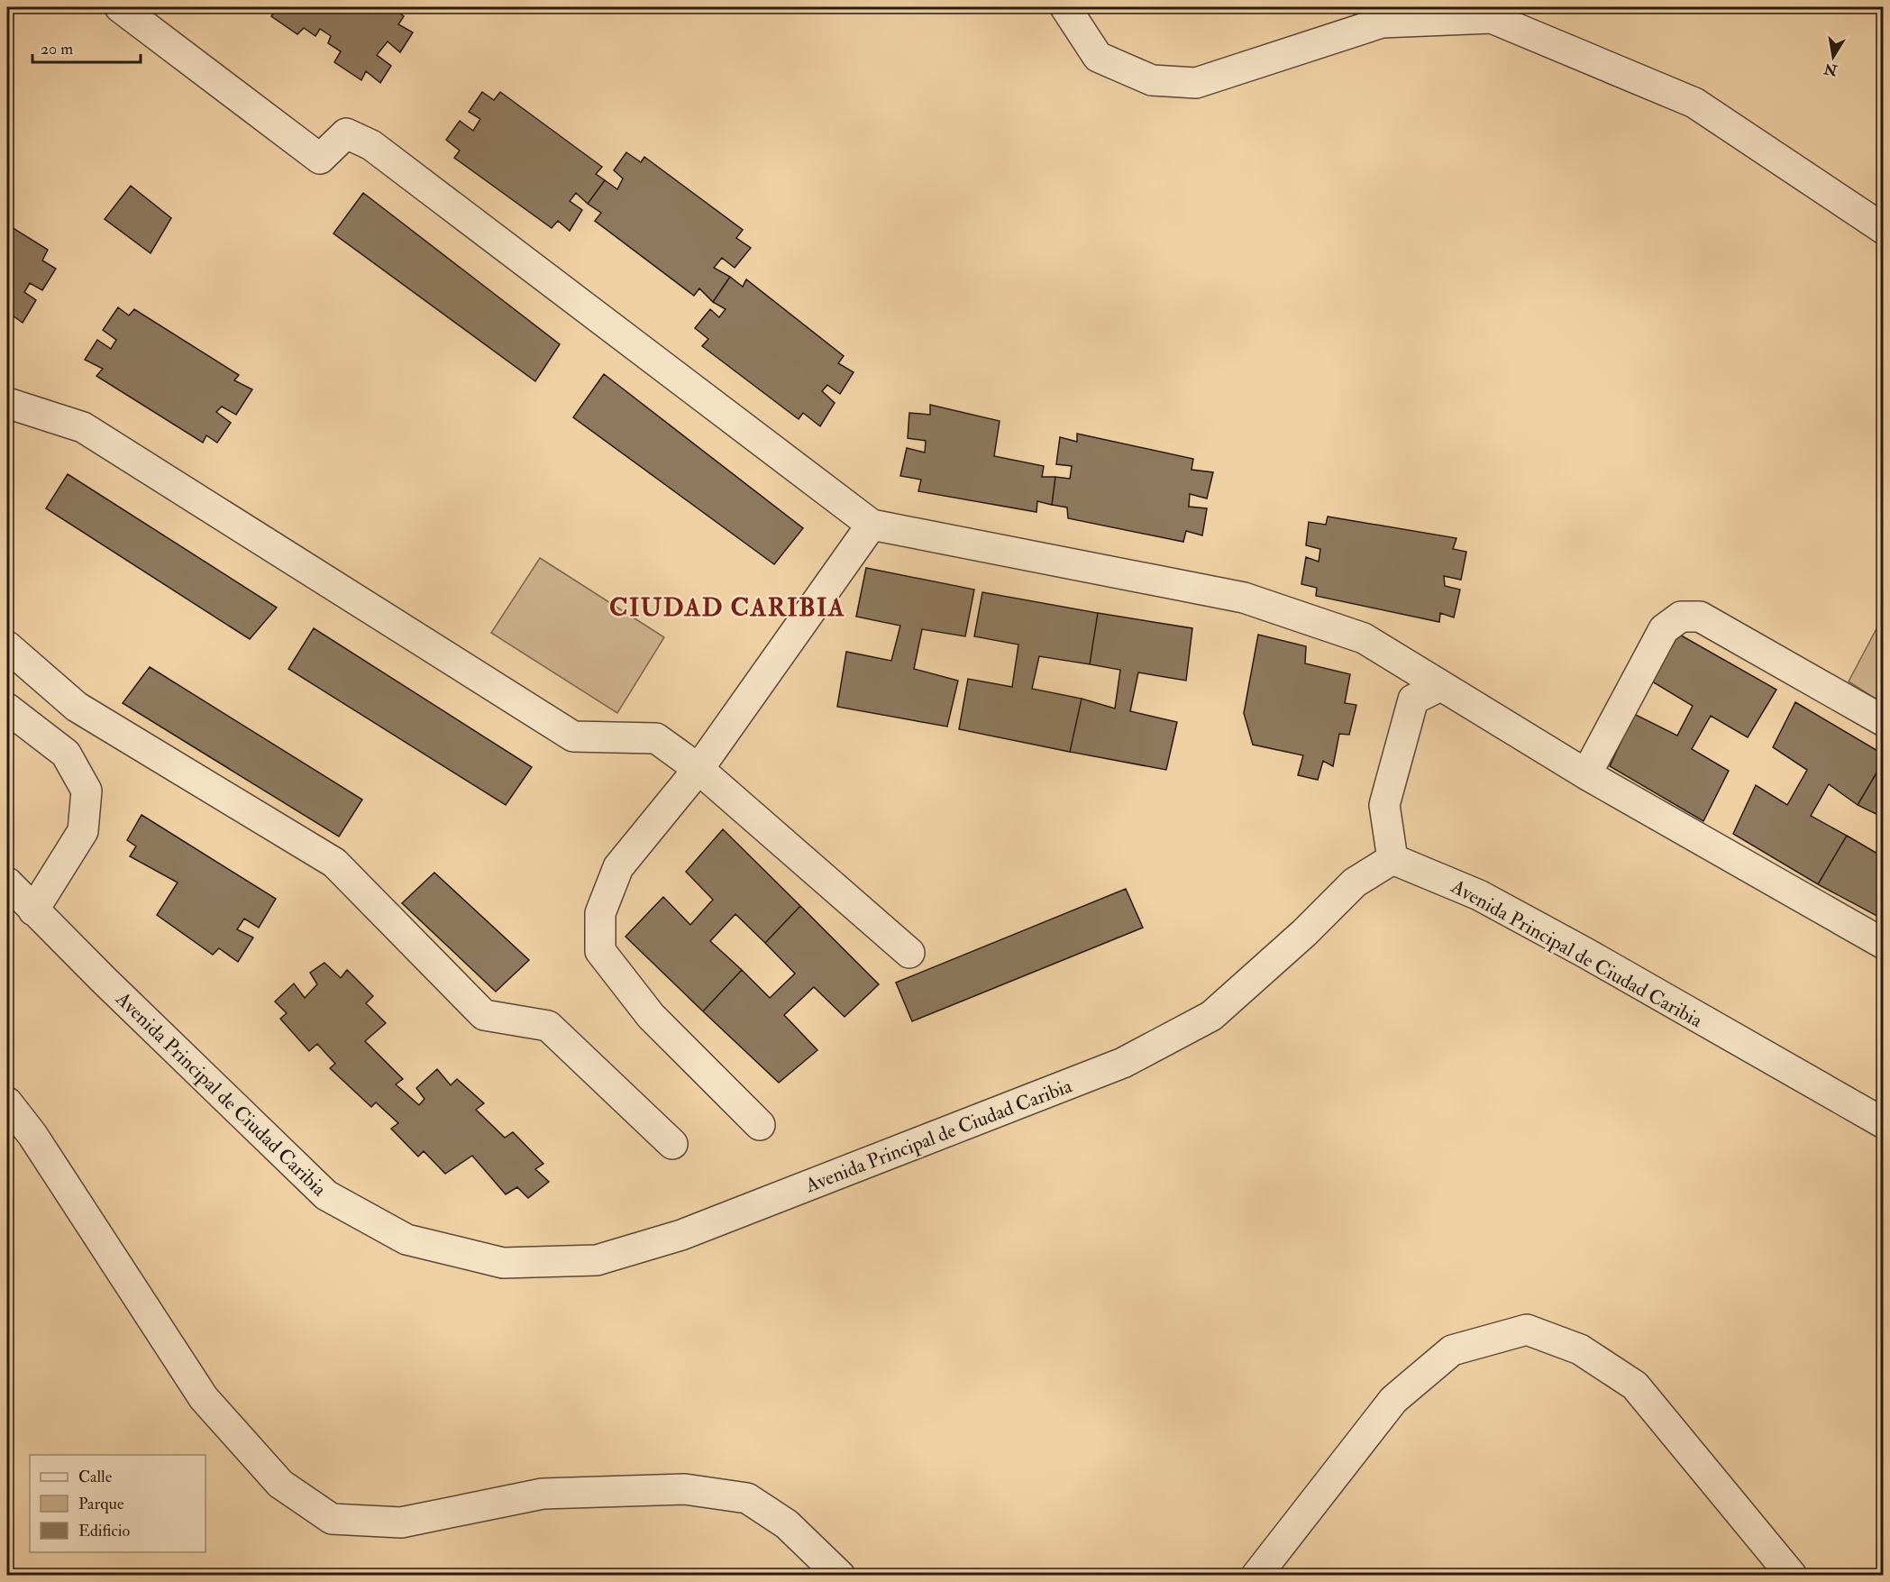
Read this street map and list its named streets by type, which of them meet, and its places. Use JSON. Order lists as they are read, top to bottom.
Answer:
{
  "streets": {
    "street": ["Avenida Principal de Ciudad Caribia"]
  },
  "districts": ["CIUDAD CARIBIA"],
  "legend": ["Calle", "Parque", "Edificio"],
  "scale_bar": "20 m",
  "north": "bottom"
}
